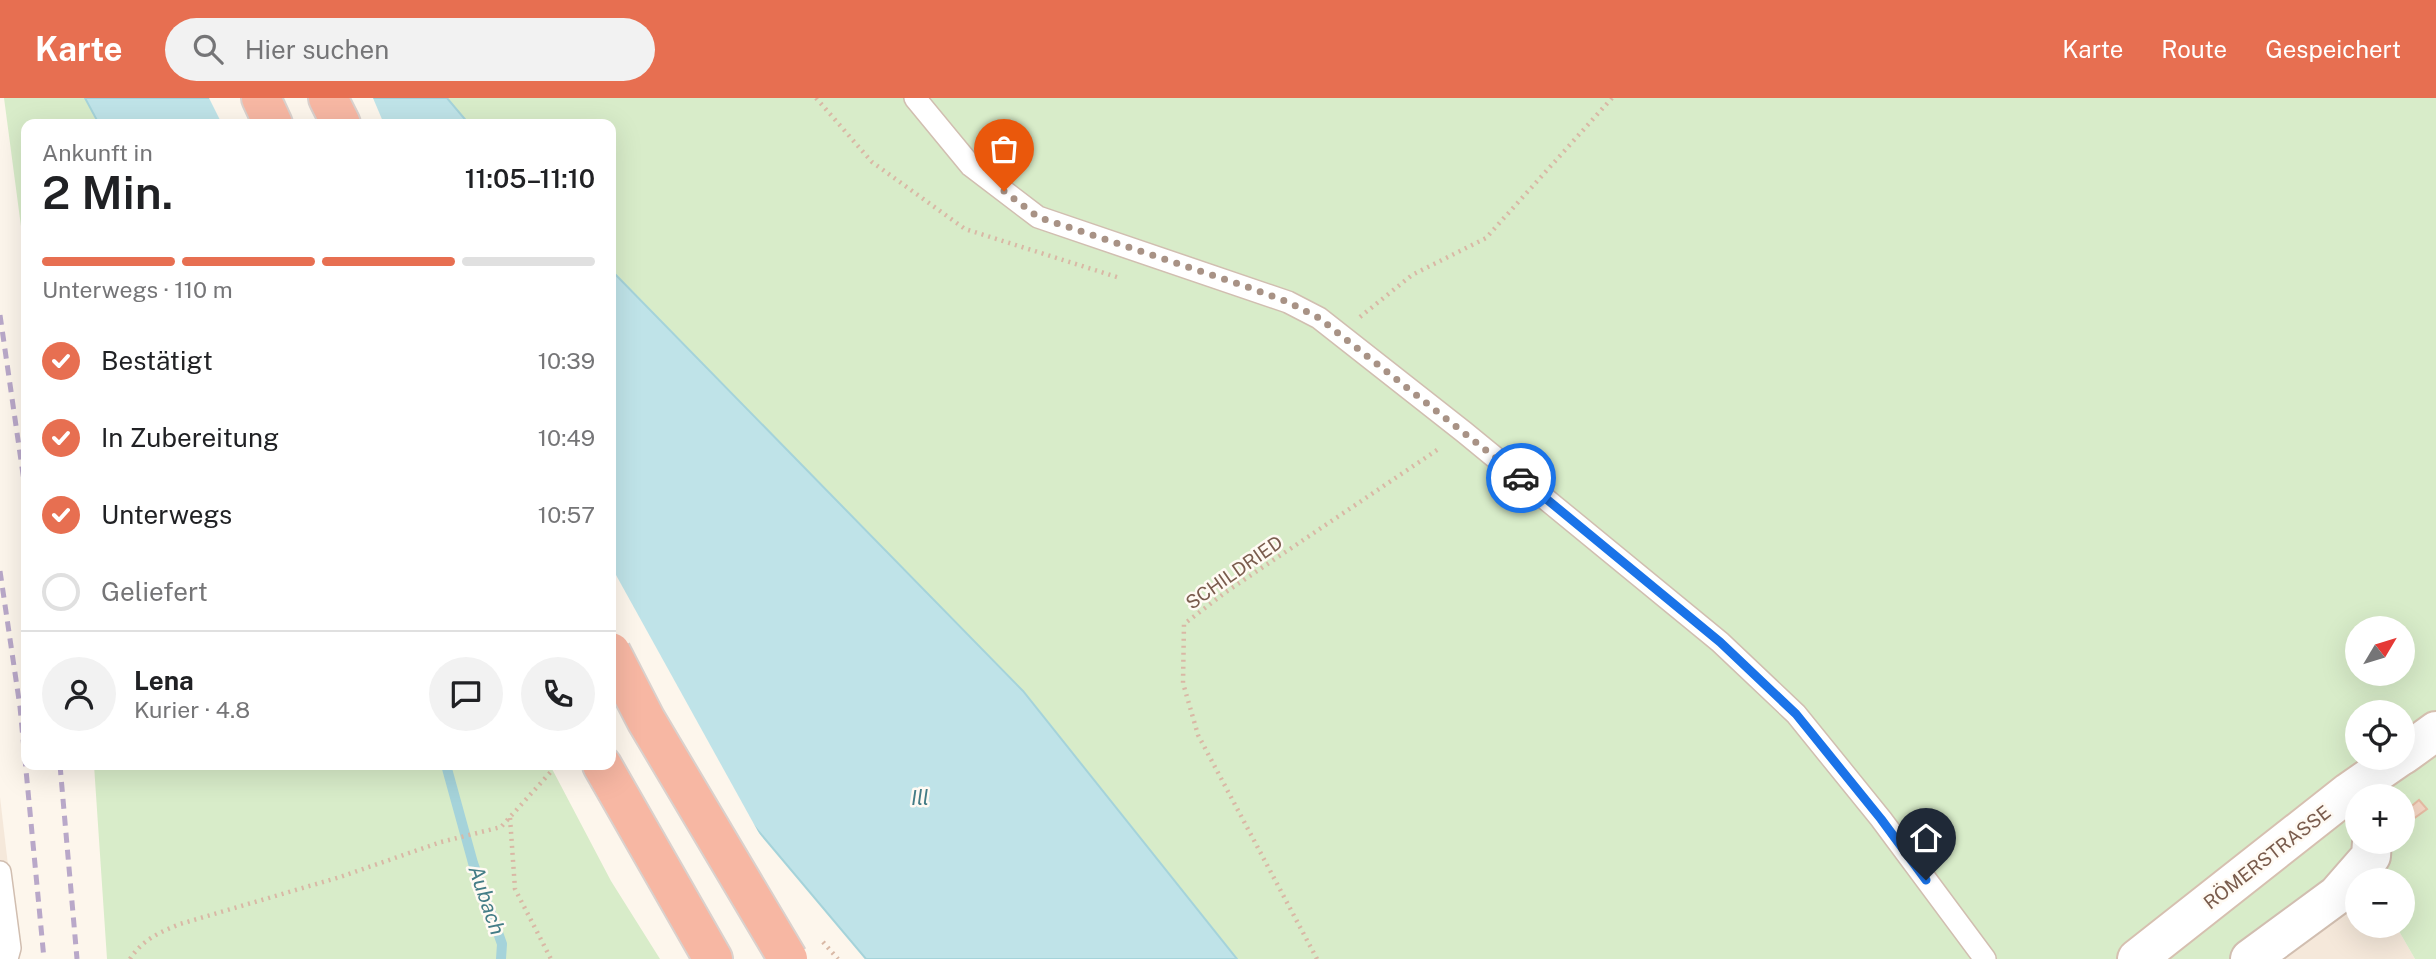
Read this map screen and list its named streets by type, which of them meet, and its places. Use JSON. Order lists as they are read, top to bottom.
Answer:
{
  "streets": {
    "main road": ["RÖMERSTRASSE"],
    "path": ["SCHILDRIED"]
  },
  "water": ["Ill", "Aubach"],
  "north": "top right",
  "page": {
    "header": "Karte",
    "search": "Hier suchen",
    "nav": ["Karte", "Route", "Gespeichert"],
    "heading": ["2 Min.", "Ankunft in", "11:05–11:10"],
    "panel": ["Lena", "Kurier · 4.8"],
    "bar": "Unterwegs · 110 m",
    "list": [
      ["Bestätigt", "10:39"],
      ["In Zubereitung", "10:49"],
      ["Unterwegs", "10:57"],
      "Geliefert"
    ],
    "map_buttons": ["+", "−"]
  }
}
